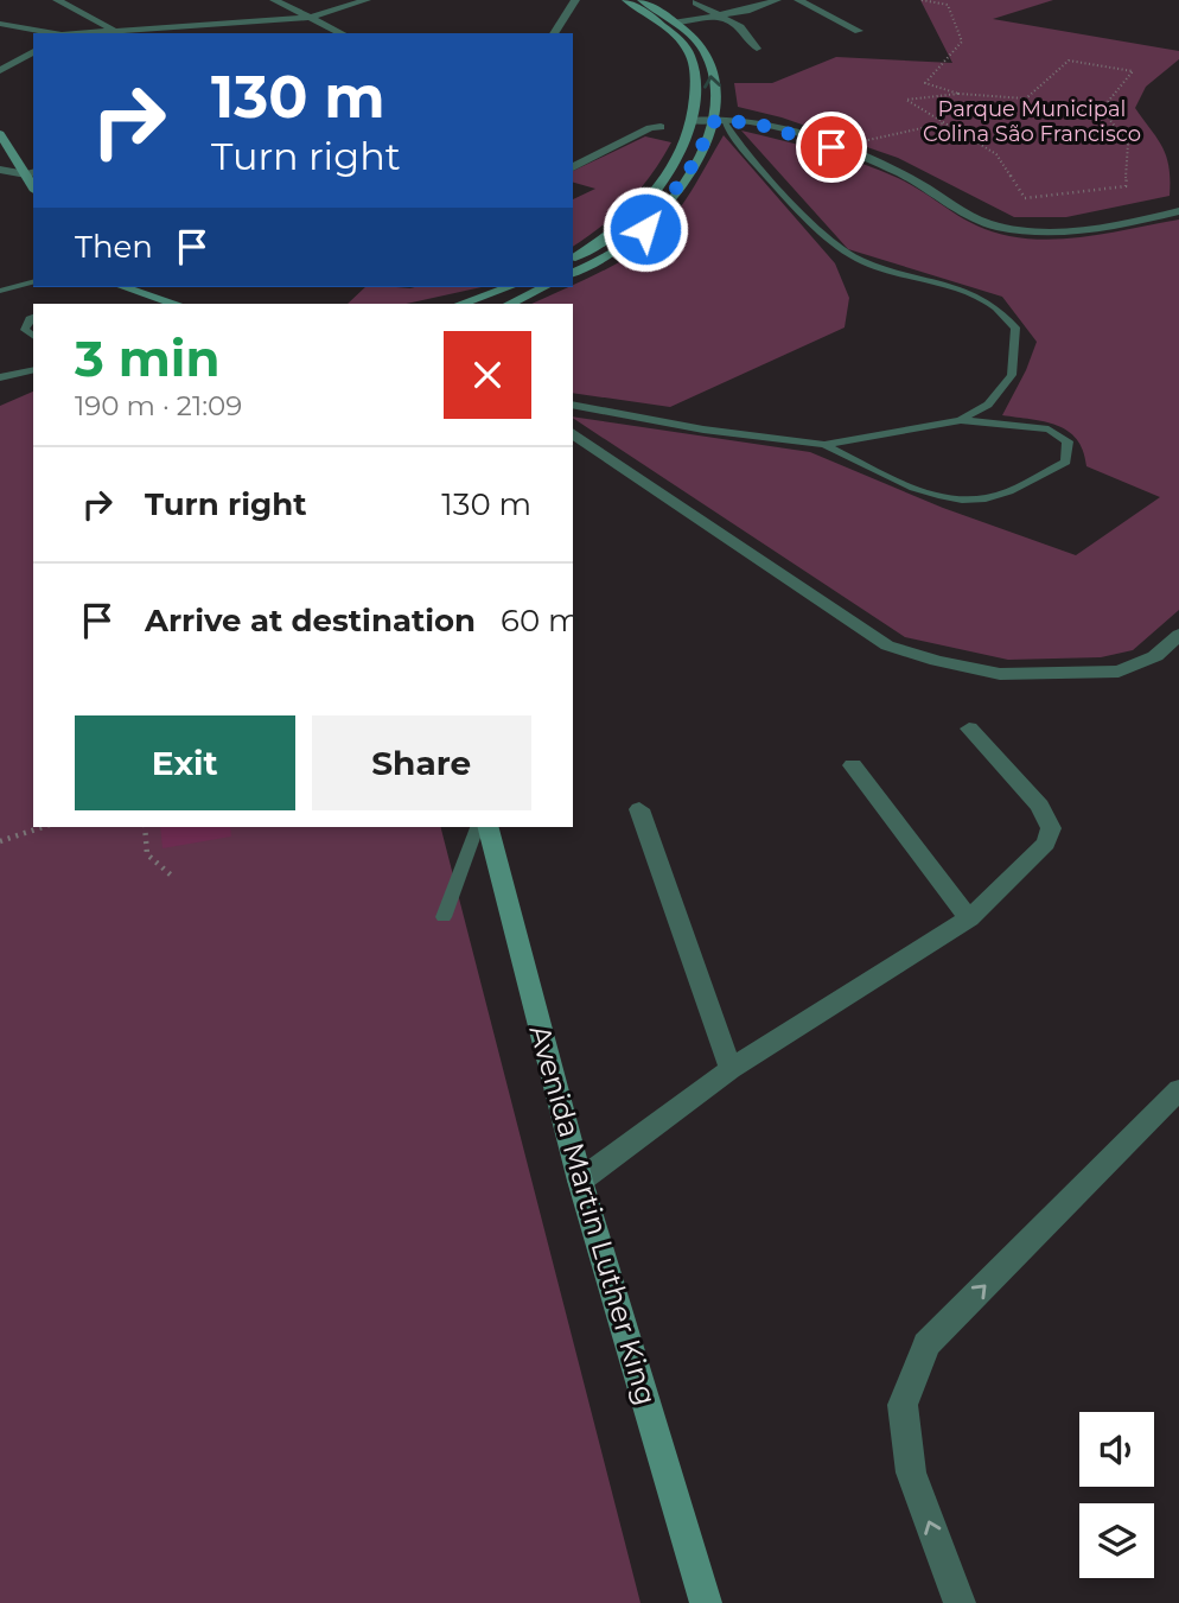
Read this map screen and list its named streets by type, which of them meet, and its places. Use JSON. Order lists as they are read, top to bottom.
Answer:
{
  "streets": {
    "main road": ["Avenida Martin Luther King"]
  },
  "parks": ["Parque Municipal Colina São Francisco"],
  "page": {
    "turn": ["130 m", "Turn right"],
    "then": "Then",
    "heading": ["3 min", "190 m · 21:09"],
    "list": [
      {
        "name": "Turn right",
        "value": "130 m"
      },
      {
        "name": "Arrive at destination",
        "value": "60 m"
      }
    ],
    "buttons": ["Exit", "Share"]
  }
}
